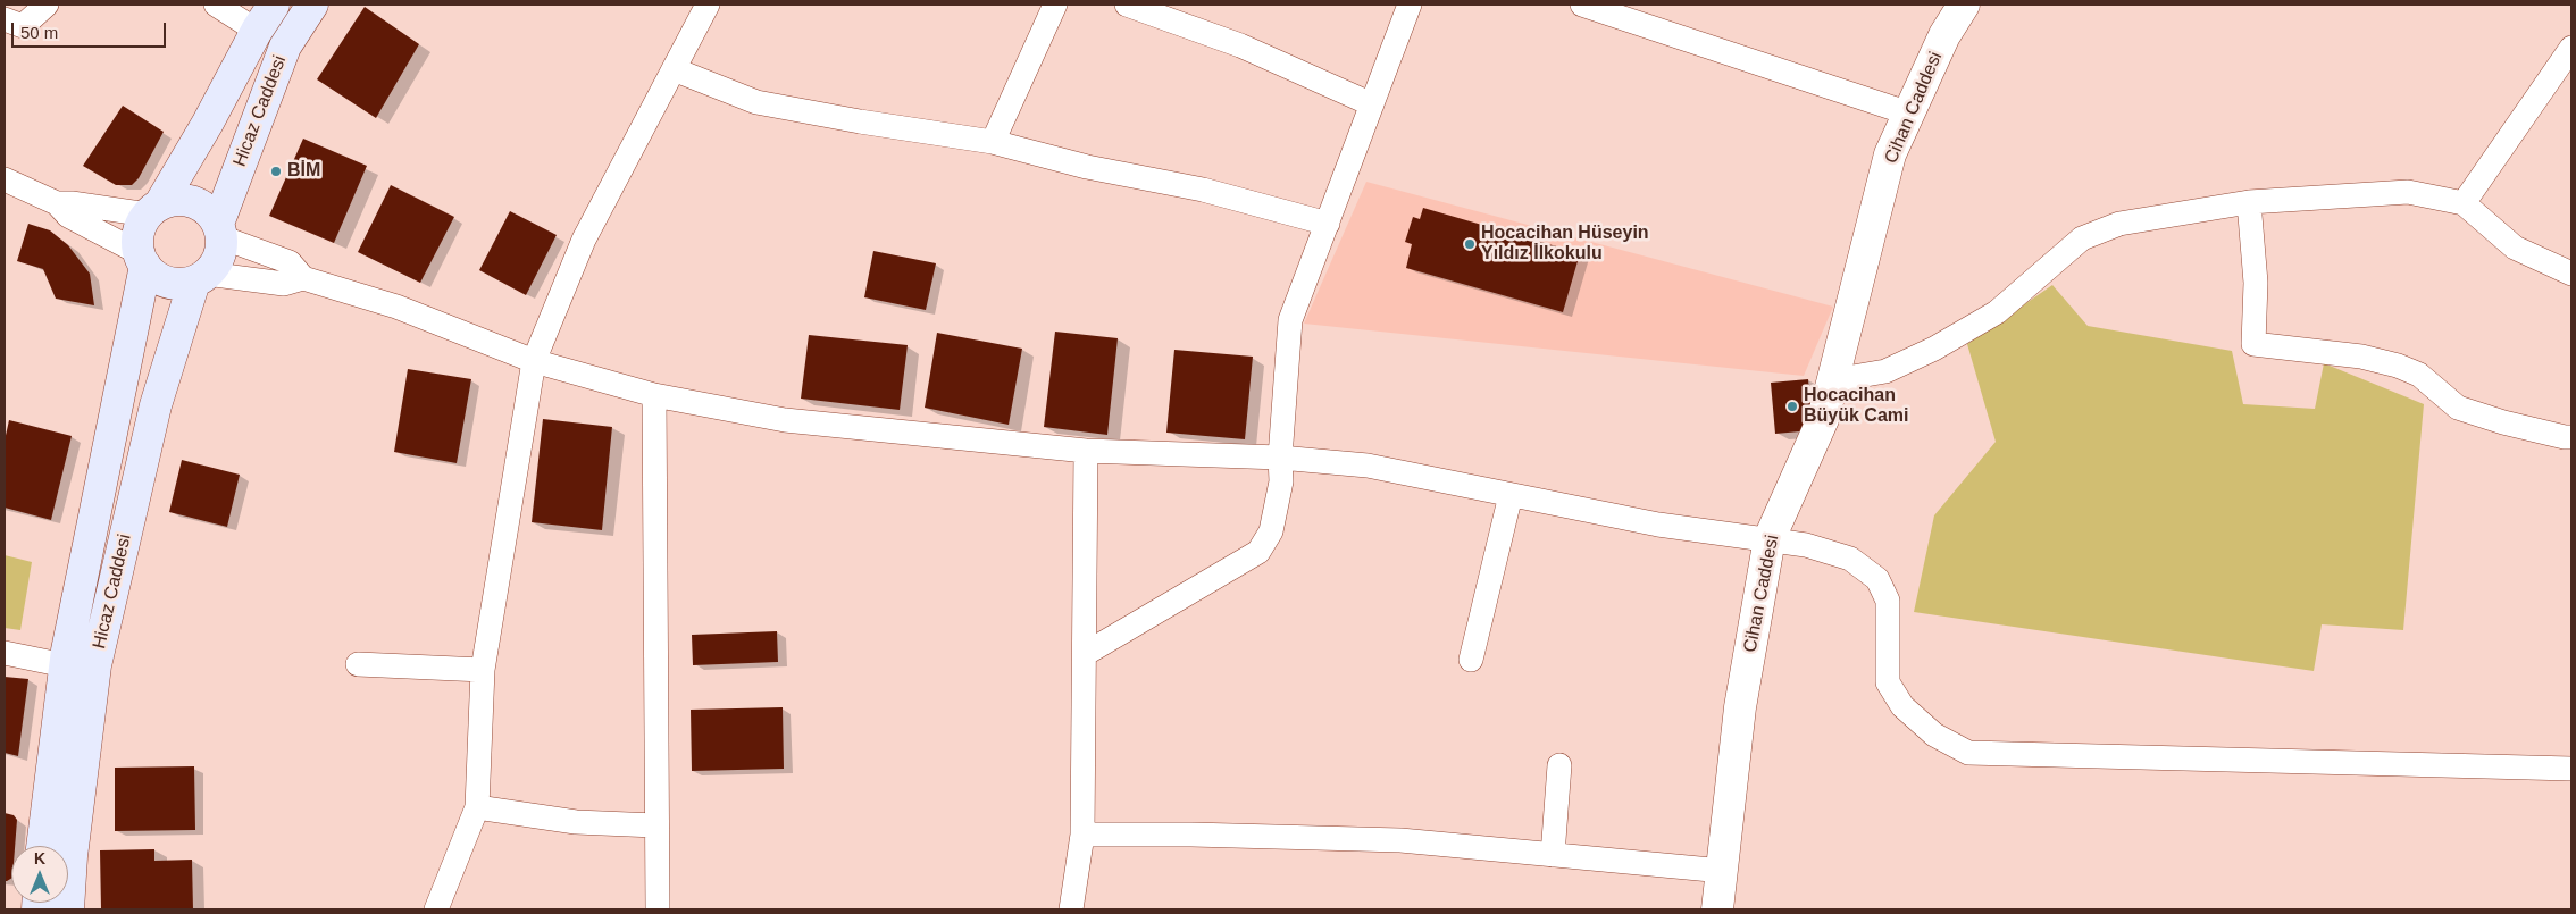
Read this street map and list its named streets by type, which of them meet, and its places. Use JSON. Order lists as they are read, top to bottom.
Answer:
{
  "streets": {
    "main road": ["Hicaz Caddesi"],
    "street": ["Cihan Caddesi"]
  },
  "places": ["BİM", "Hocacihan Hüseyin Yıldız İlkokulu", "Hocacihan Büyük Cami"],
  "scale_bar": "50 m",
  "north": "top"
}
